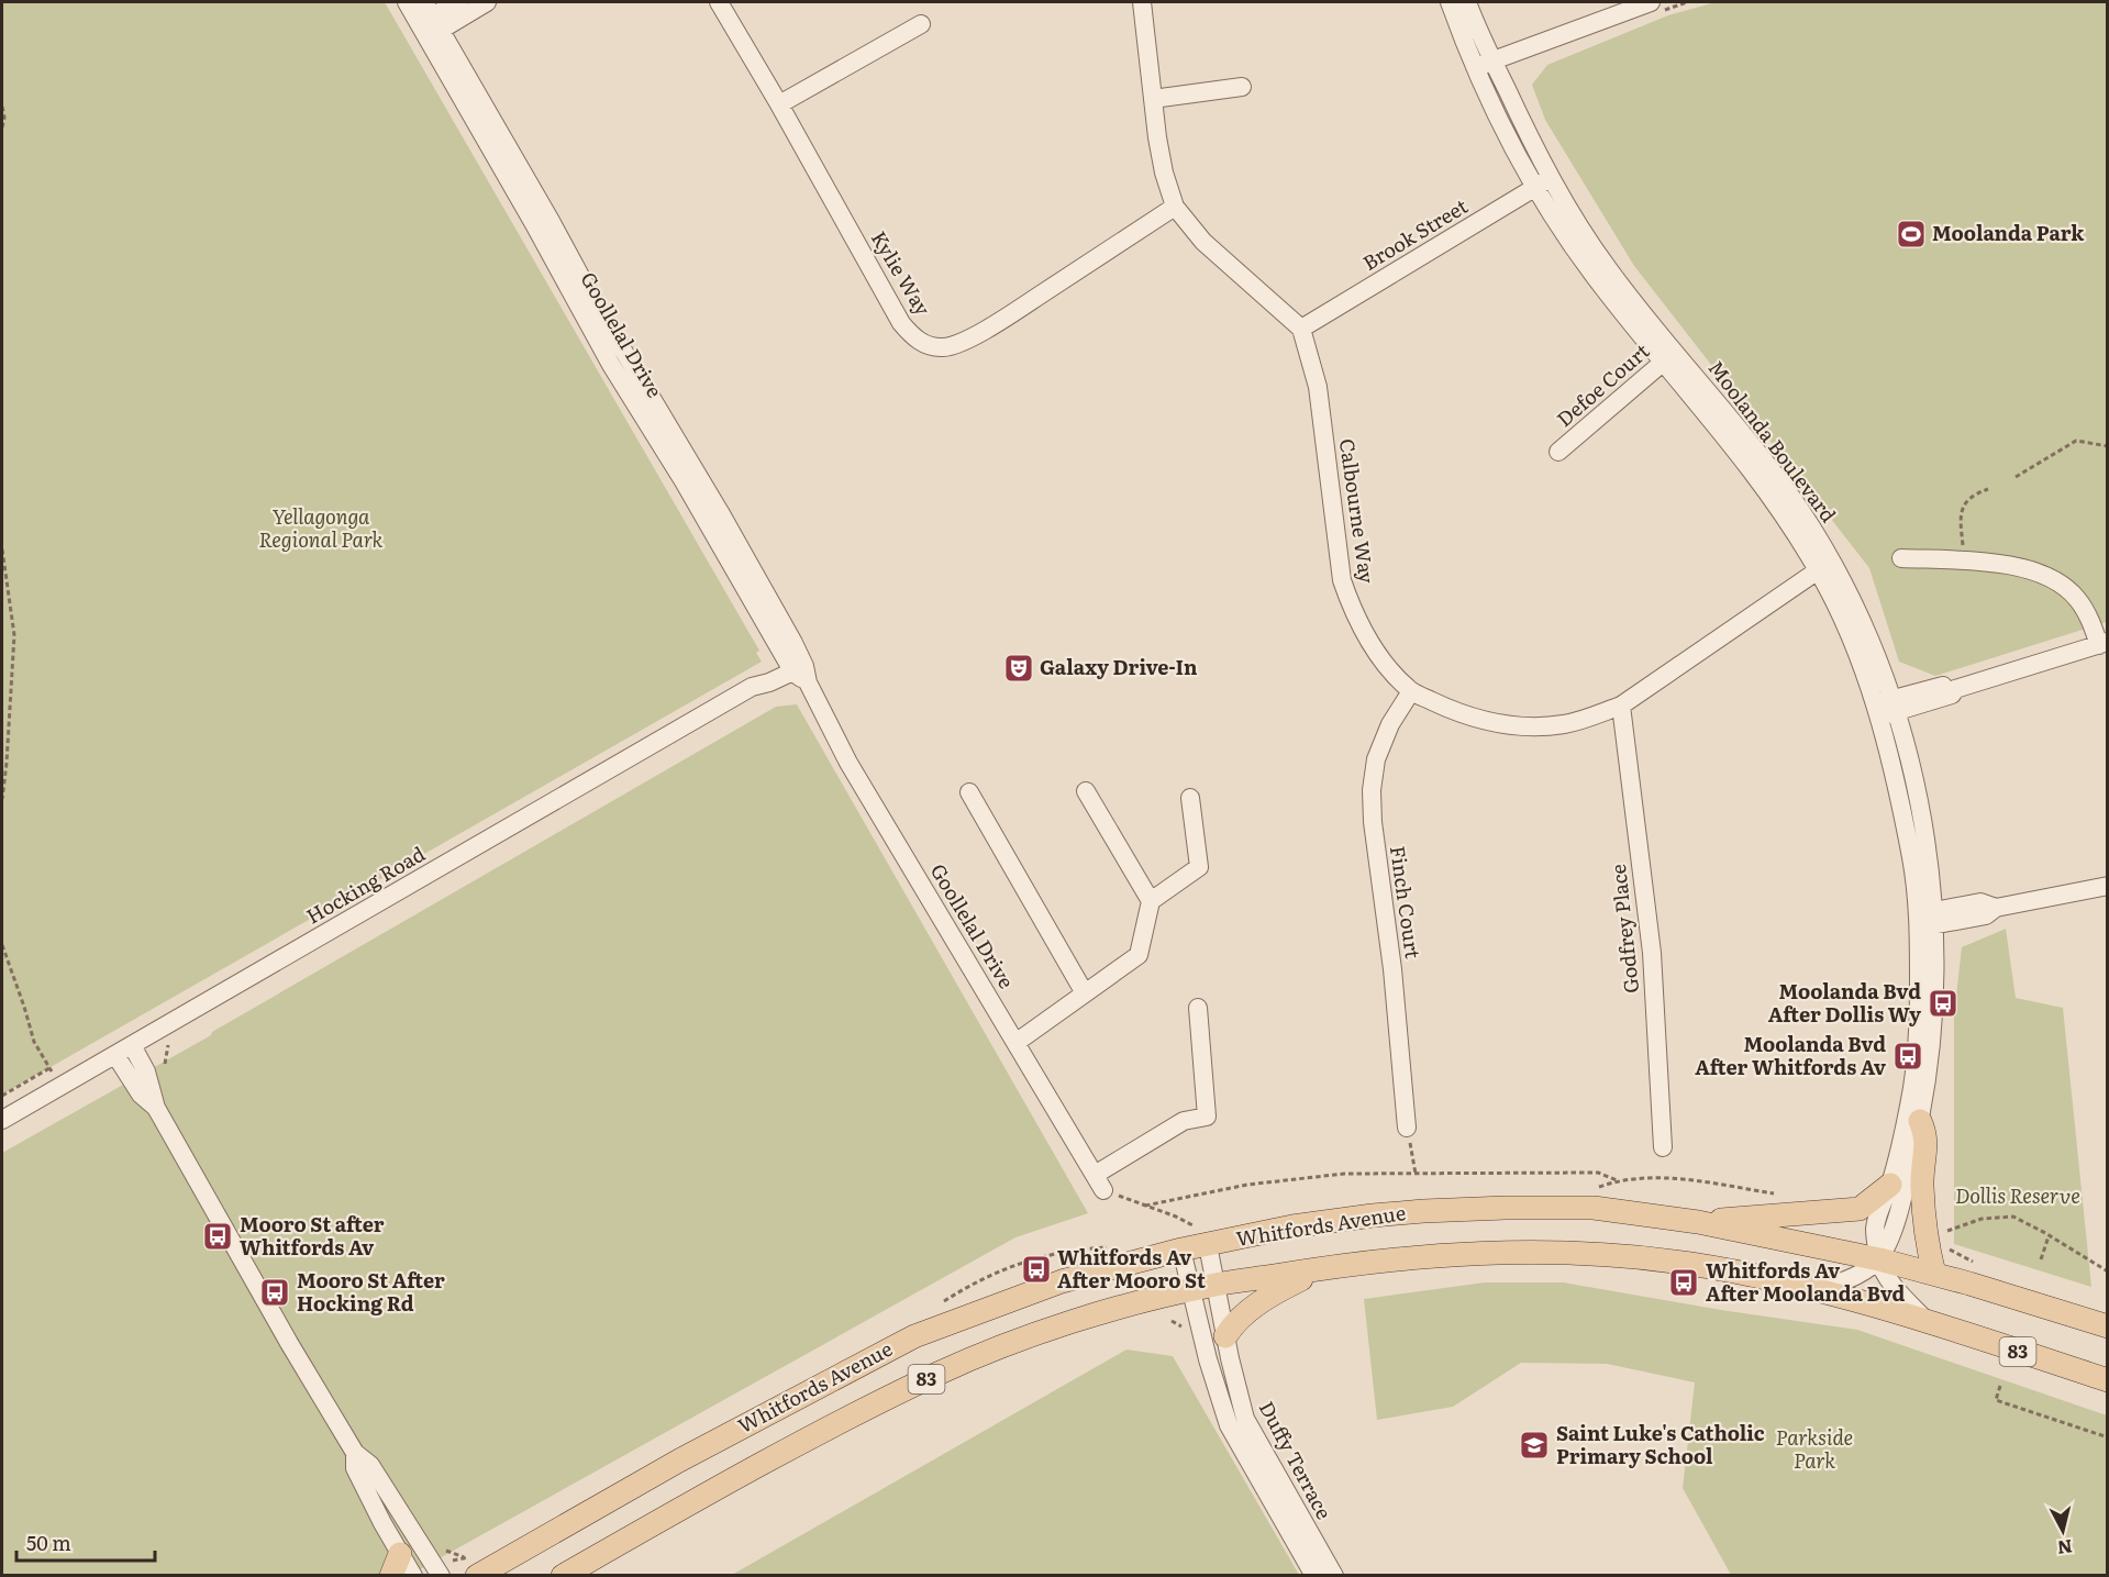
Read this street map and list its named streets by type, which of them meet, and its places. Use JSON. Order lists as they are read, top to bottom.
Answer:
{
  "streets": {
    "main road": ["Whitfords Avenue", "83"],
    "street": [
      "Brook Street",
      "Kylie Way",
      "Goollelal Drive",
      "Defoe Court",
      "Moolanda Boulevard",
      "Calbourne Way",
      "Hocking Road",
      "Finch Court",
      "Godfrey Place",
      "Duffy Terrace"
    ]
  },
  "crossings": [
    ["Brook Street", "Moolanda Boulevard"],
    ["Brook Street", "Calbourne Way"],
    ["Goollelal Drive", "Hocking Road"],
    ["Defoe Court", "Moolanda Boulevard"],
    ["Moolanda Boulevard", "Calbourne Way"],
    ["Moolanda Boulevard", "Whitfords Avenue"],
    ["Calbourne Way", "Finch Court"],
    ["Calbourne Way", "Godfrey Place"],
    ["Whitfords Avenue", "Duffy Terrace"]
  ],
  "parks": ["Yellagonga Regional Park", "Dollis Reserve", "Parkside Park"],
  "places": {
    "sports": ["Moolanda Park"],
    "theatre": ["Galaxy Drive-In"],
    "bus stop": [
      "Moolanda Bvd After Dollis Wy",
      "Moolanda Bvd After Whitfords Av",
      "Mooro St after Whitfords Av",
      "Whitfords Av After Mooro St",
      "Whitfords Av After Moolanda Bvd",
      "Mooro St After Hocking Rd"
    ],
    "school or university": ["Saint Luke's Catholic Primary School"]
  },
  "scale_bar": "50 m",
  "north": "bottom"
}
